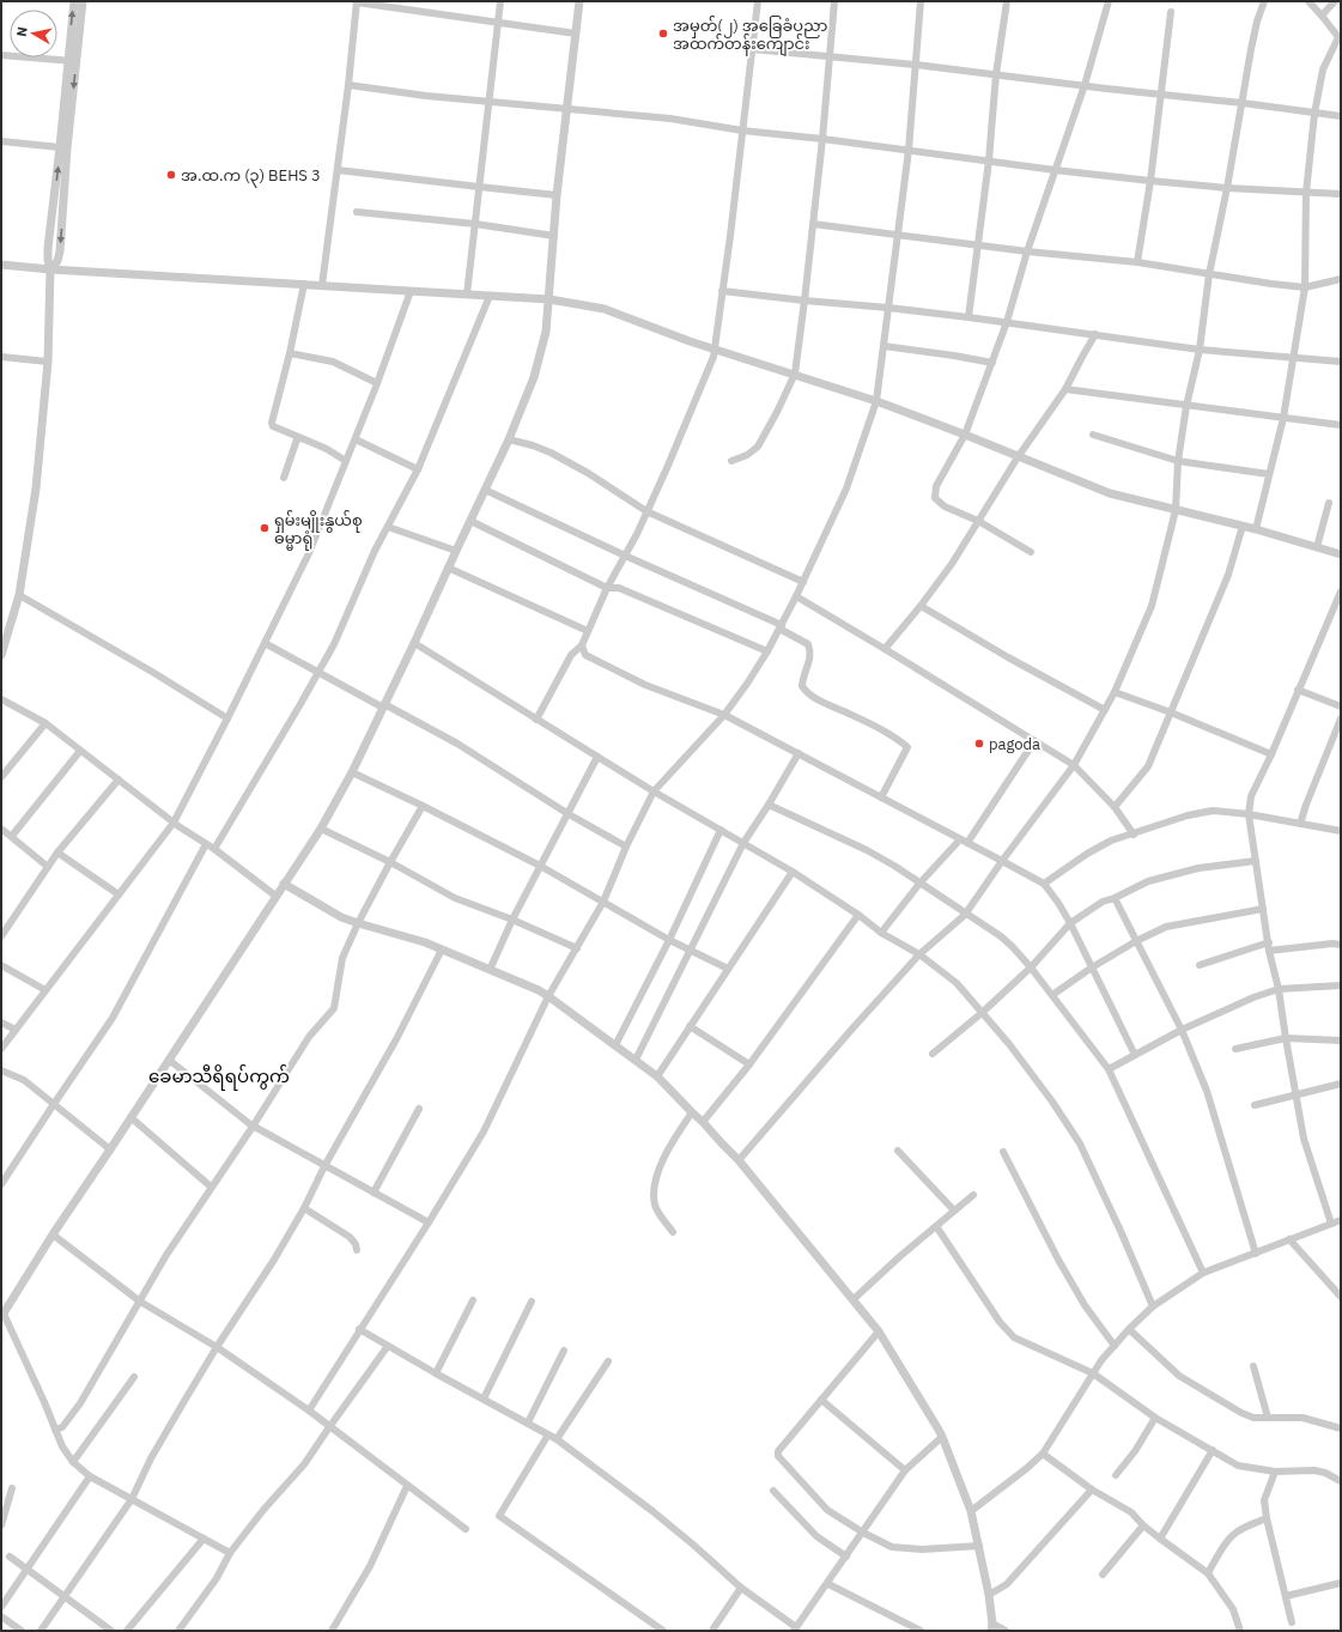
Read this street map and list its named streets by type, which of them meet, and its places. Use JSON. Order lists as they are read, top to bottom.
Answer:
{
  "districts": ["ခေမာသီရိရပ်ကွက်"],
  "places": [
    "အမှတ်(၂) အခြေခံပညာ အထက်တန်းကျောင်း",
    "အ.ထ.က (၃) BEHS 3",
    "ရှမ်းမျိုးနွယ်စု ဓမ္မာရုံ",
    "pagoda"
  ],
  "north": "left"
}
